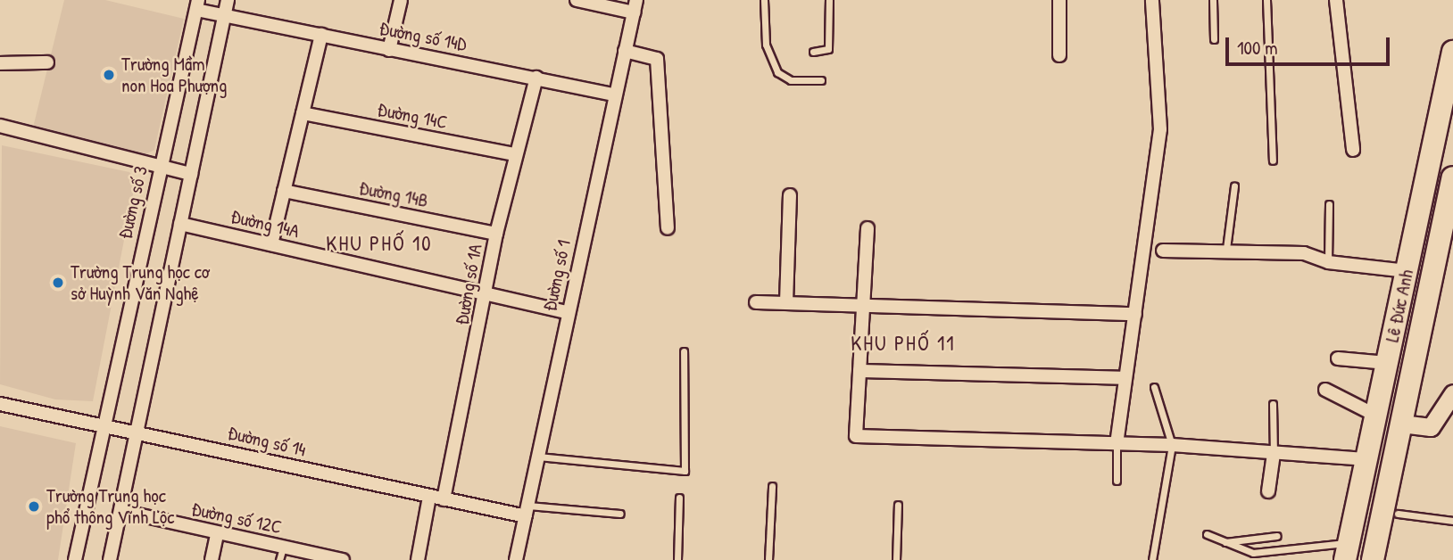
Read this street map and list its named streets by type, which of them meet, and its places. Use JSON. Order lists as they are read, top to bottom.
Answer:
{
  "streets": {
    "highway": ["Lê Đức Anh"],
    "street": [
      "Đường số 14D",
      "Đường 14C",
      "Đường 14B",
      "Đường số 3",
      "Đường 14A",
      "Đường số 1",
      "Đường số 1A",
      "Đường số 14",
      "Đường số 12C"
    ]
  },
  "crossings": [
    ["Đường số 14D", "Đường số 3"],
    ["Đường số 14D", "Đường số 1"],
    ["Đường số 14D", "Đường số 1A"],
    ["Đường 14C", "Đường số 1A"],
    ["Đường 14B", "Đường số 1A"],
    ["Đường số 3", "Đường số 14"],
    ["Đường 14A", "Đường số 1"],
    ["Đường 14A", "Đường số 1A"],
    ["Đường số 1", "Đường số 14"],
    ["Đường số 1A", "Đường số 14"]
  ],
  "districts": ["KHU PHỐ 10", "KHU PHỐ 11"],
  "places": ["Trường Mầm non Hoa Phượng", "Trường Trung học cơ sở Huỳnh Văn Nghệ", "Trường Trung học phổ thông Vĩnh Lộc"],
  "scale_bar": "100 m"
}
